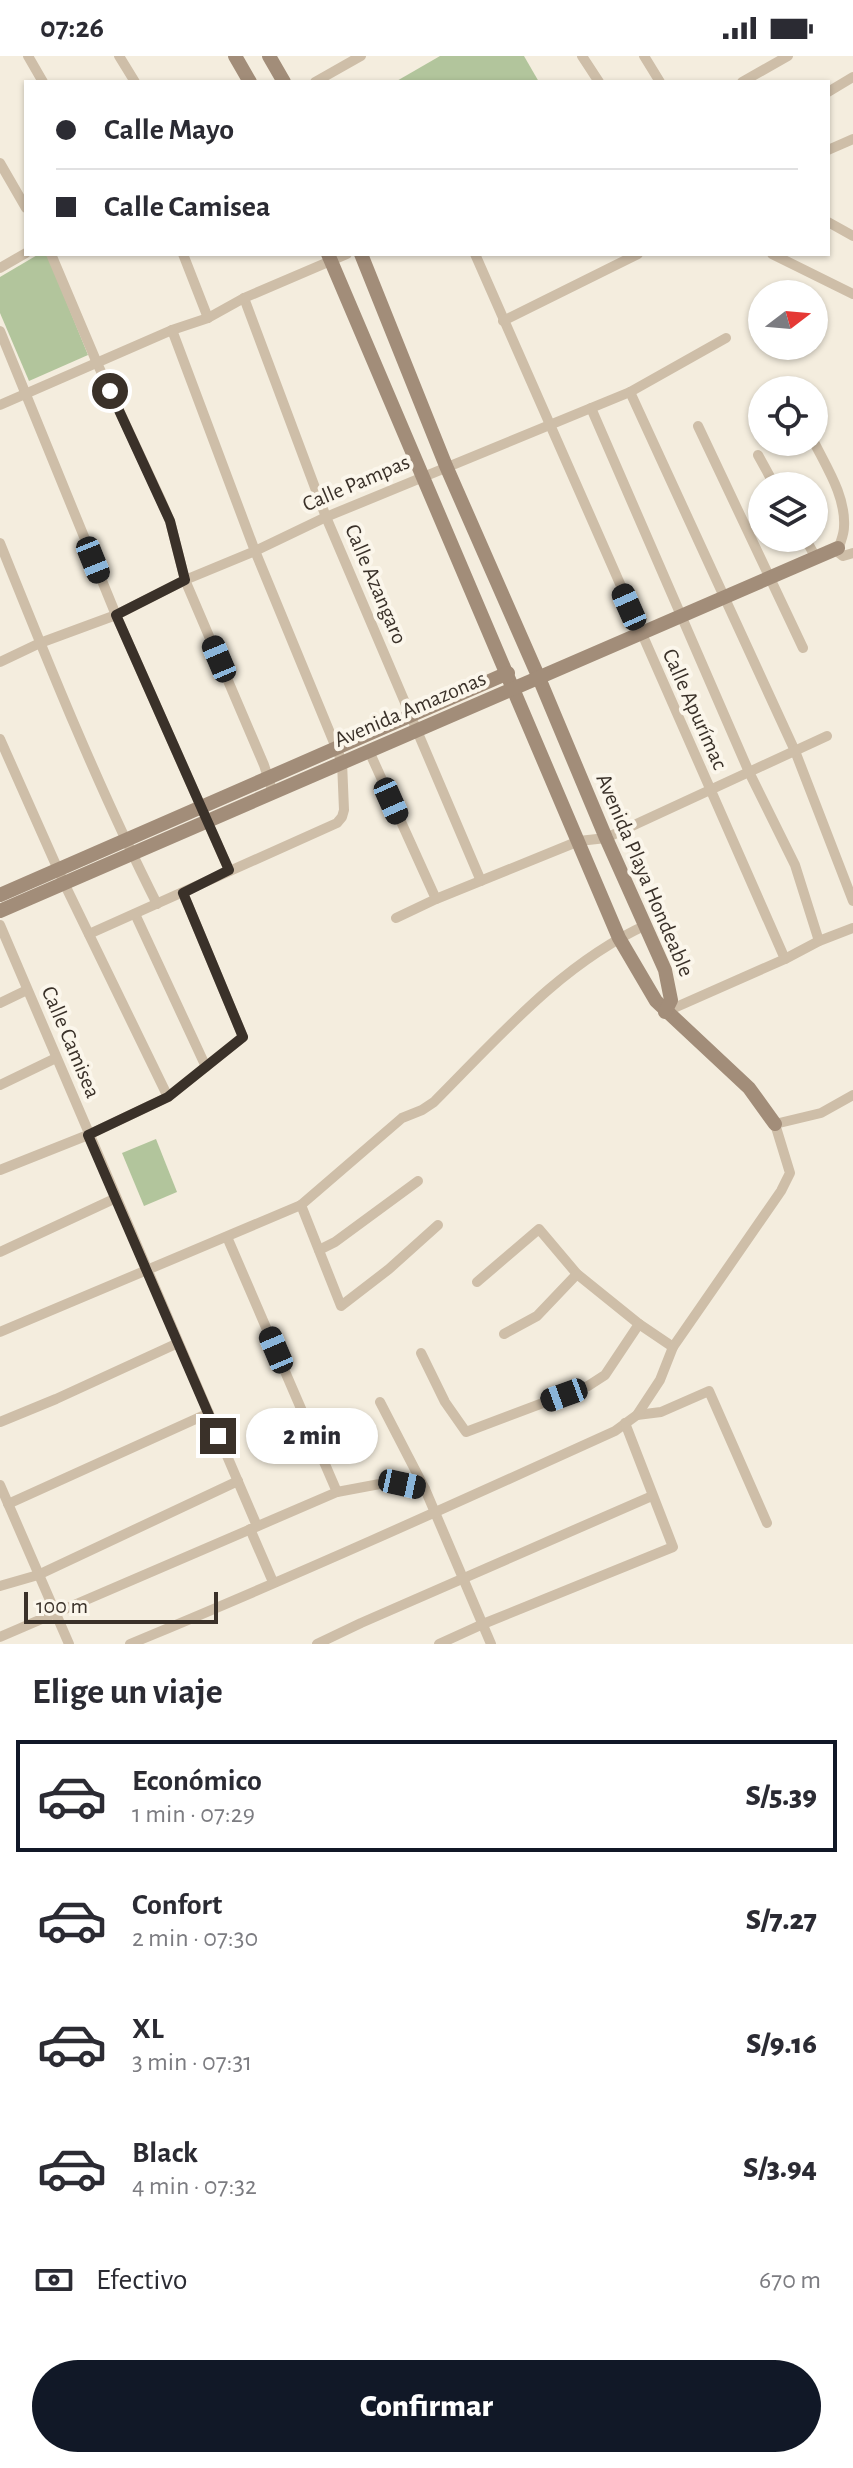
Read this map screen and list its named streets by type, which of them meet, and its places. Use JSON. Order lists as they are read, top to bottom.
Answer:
{
  "streets": {
    "street": [
      "Calle Pampas",
      "Calle Azangaro",
      "Avenida Amazonas",
      "Calle Apurímac",
      "Avenida Playa Hondeable",
      "Calle Camisea"
    ]
  },
  "crossings": [
    ["Calle Pampas", "Calle Azangaro"],
    ["Calle Pampas", "Calle Apurímac"],
    ["Calle Pampas", "Avenida Playa Hondeable"],
    ["Calle Azangaro", "Avenida Amazonas"],
    ["Avenida Amazonas", "Calle Apurímac"],
    ["Avenida Amazonas", "Avenida Playa Hondeable"]
  ],
  "scale_bar": "100 m",
  "north": "right",
  "page": {
    "status": "07:26",
    "banner": ["Calle Mayo", "Calle Camisea"],
    "bubble": "2 min",
    "scale": "100 m",
    "heading": "Elige un viaje",
    "list": [
      {
        "name": "Económico",
        "note": "1 min · 07:29",
        "value": "S/5.39"
      },
      {
        "name": "Confort",
        "note": "2 min · 07:30",
        "value": "S/7.27"
      },
      {
        "name": "XL",
        "note": "3 min · 07:31",
        "value": "S/9.16"
      },
      {
        "name": "Black",
        "note": "4 min · 07:32",
        "value": "S/3.94"
      }
    ],
    "pay": ["Efectivo", "670 m"],
    "buttons": "Confirmar"
  }
}
